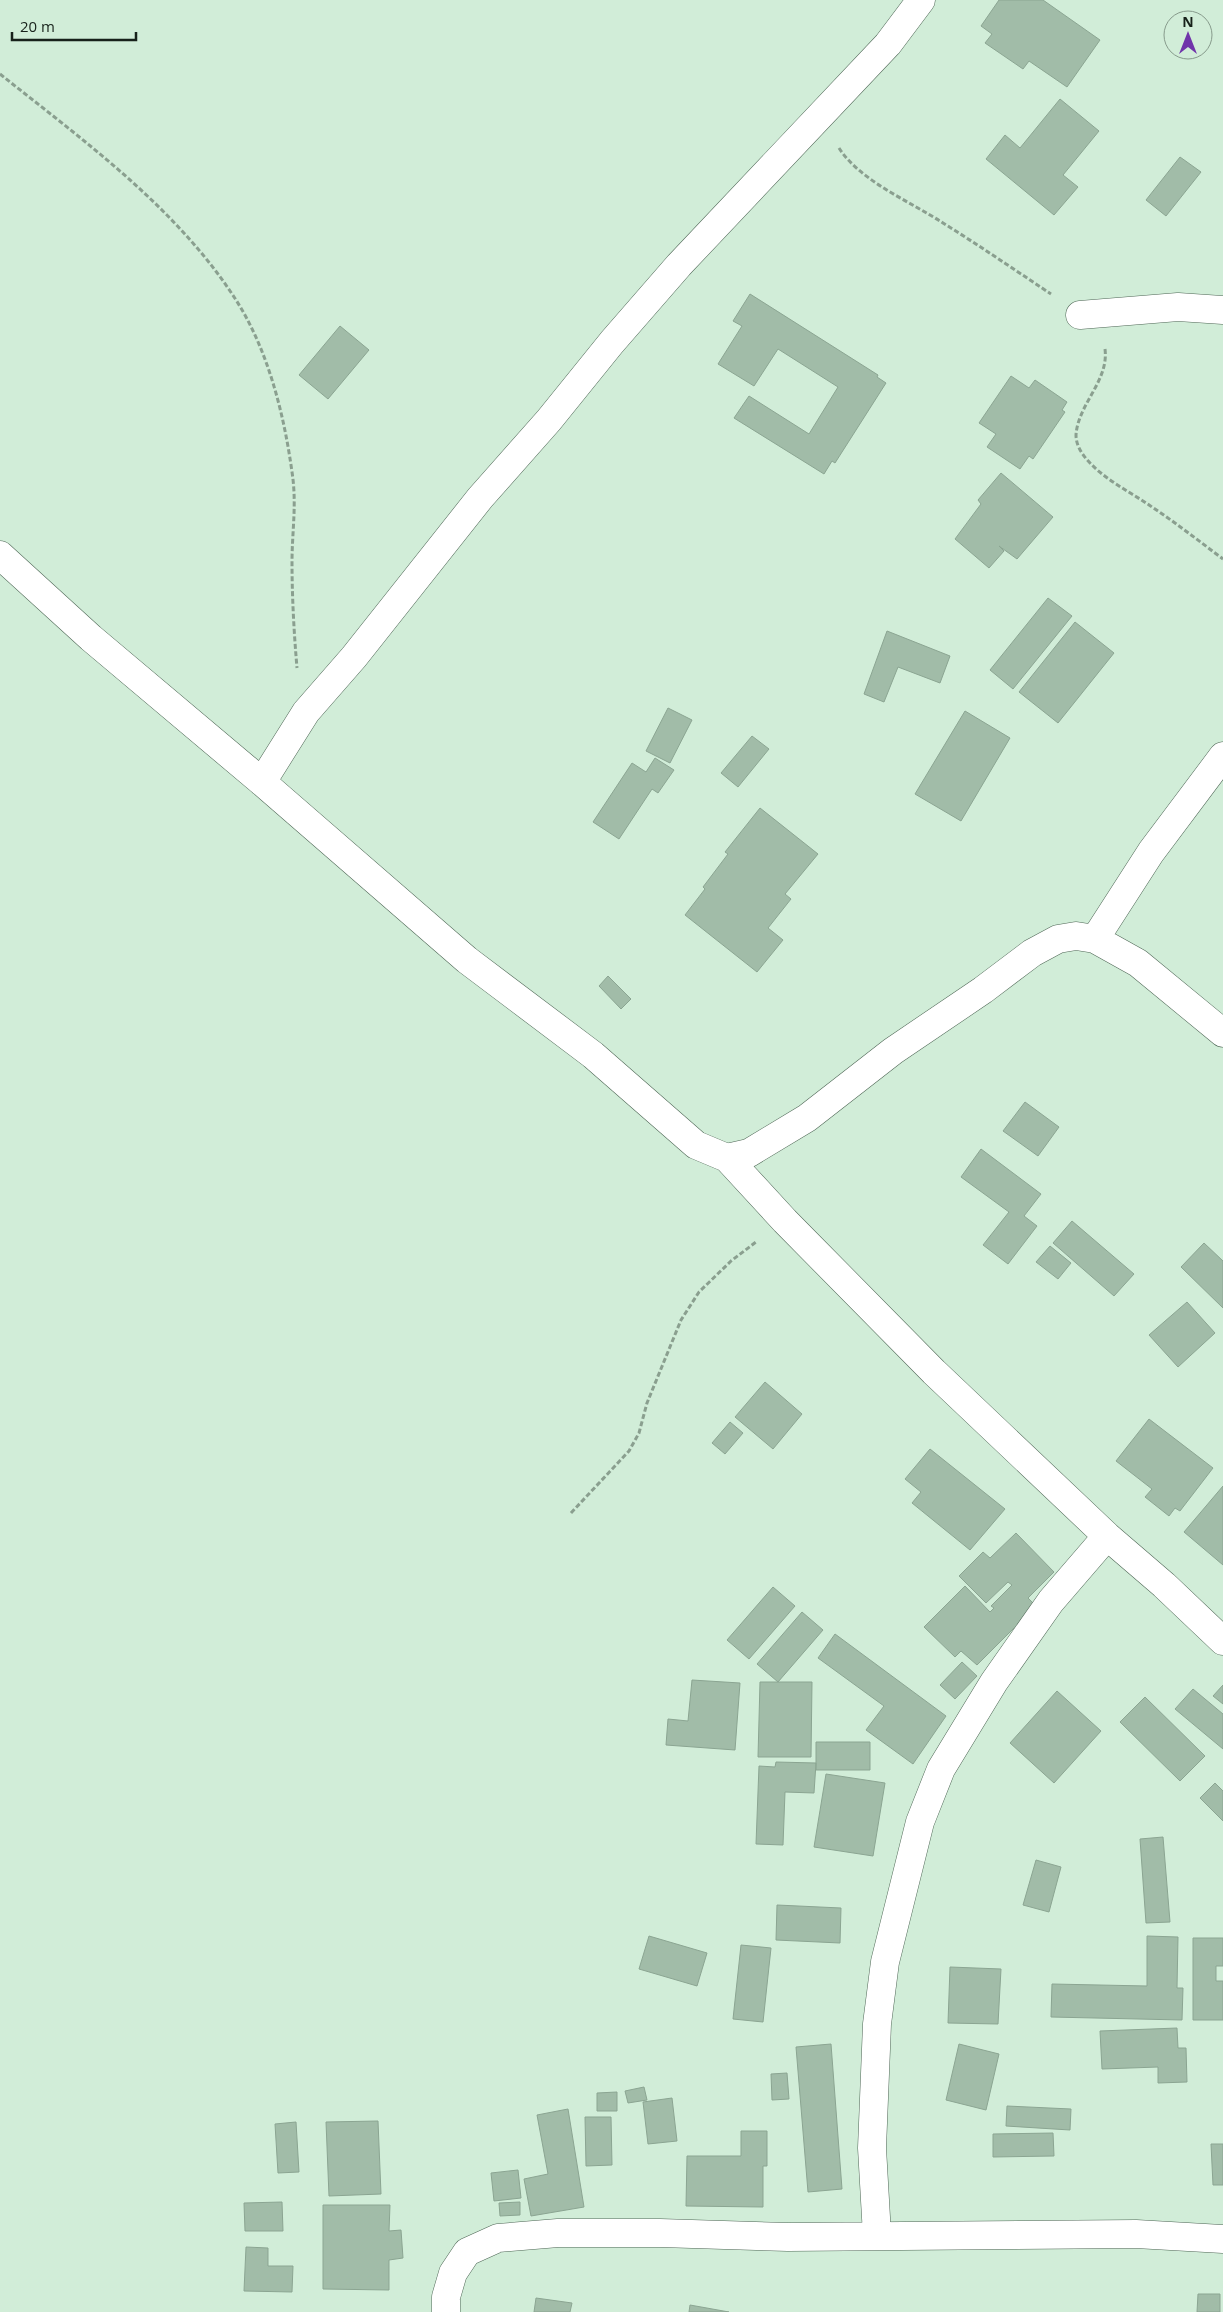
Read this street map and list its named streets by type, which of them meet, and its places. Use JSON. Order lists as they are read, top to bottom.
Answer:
{
  "scale_bar": "20 m",
  "north": "top"
}
